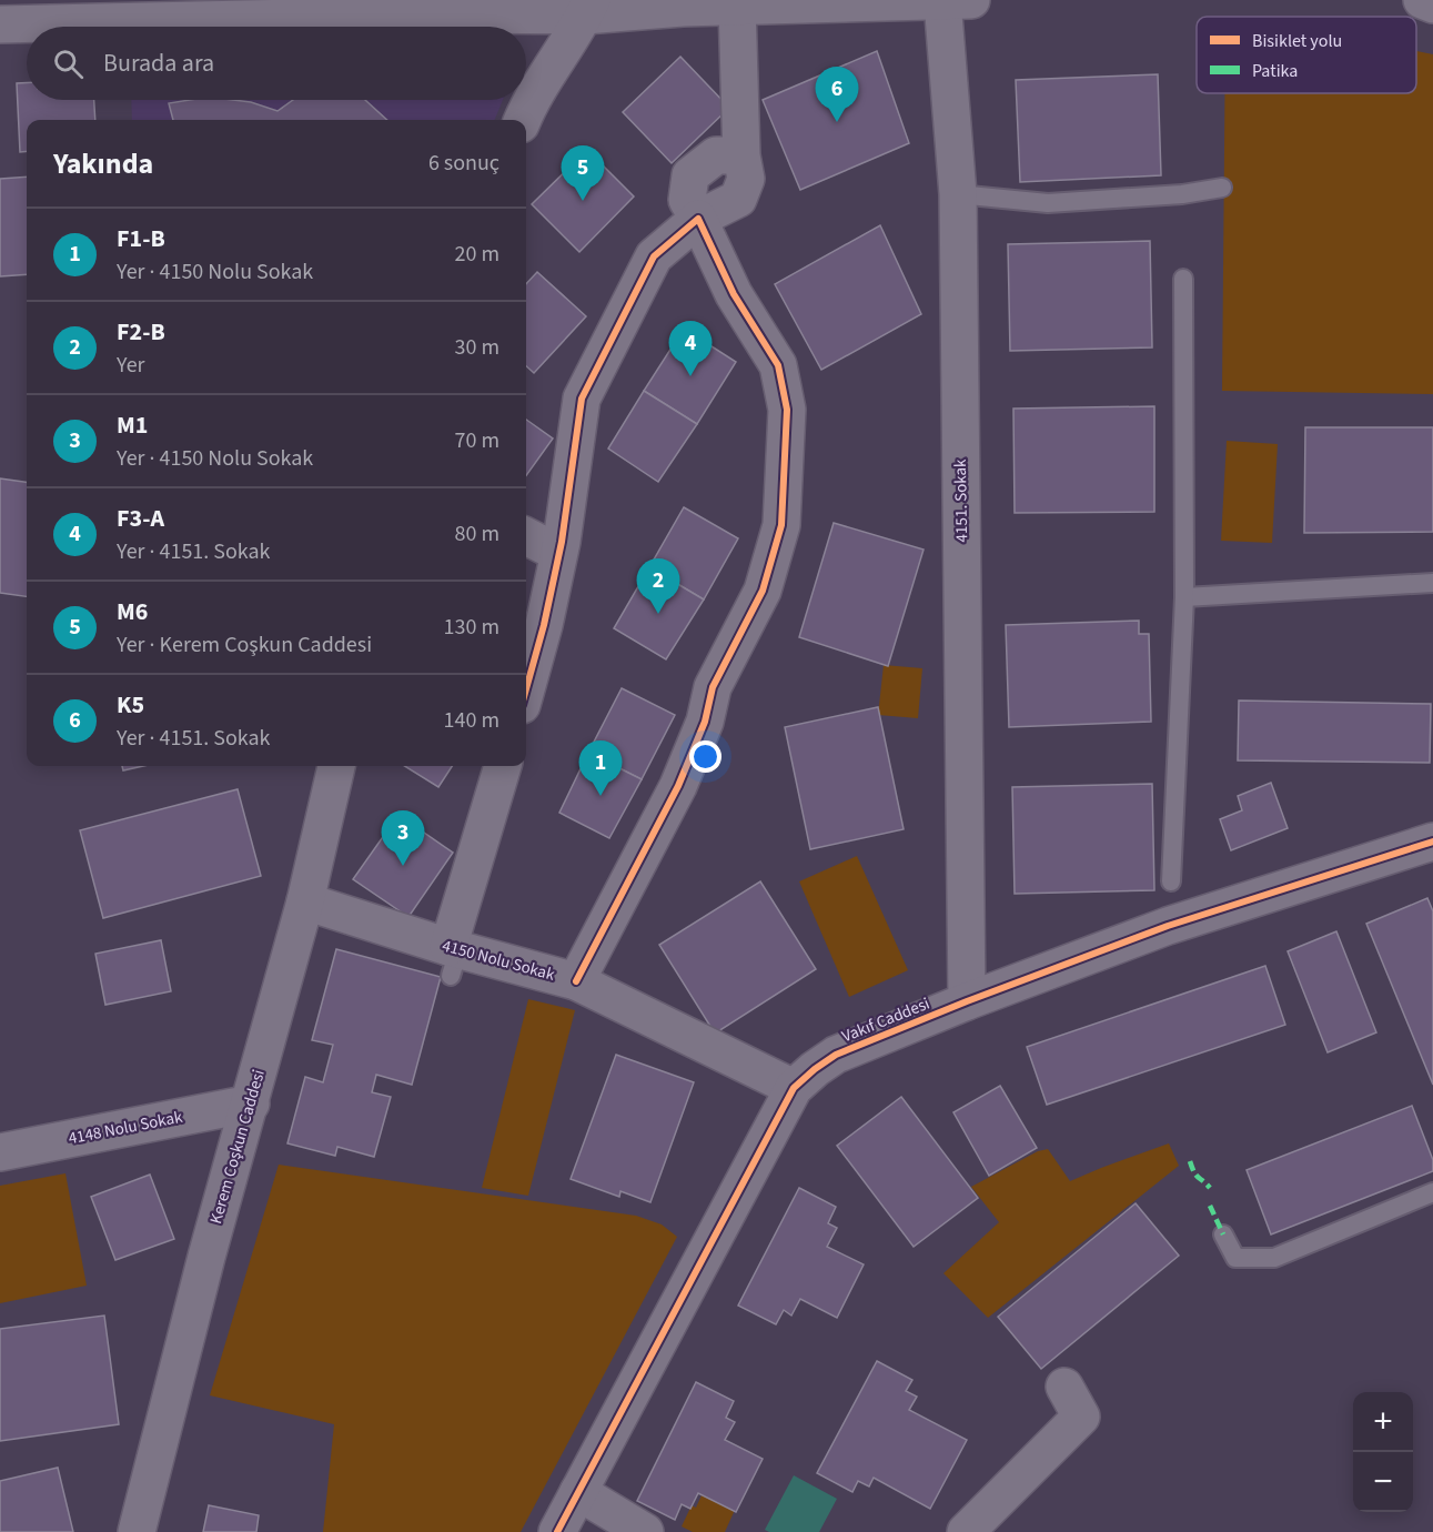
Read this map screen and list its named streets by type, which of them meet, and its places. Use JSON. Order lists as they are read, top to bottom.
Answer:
{
  "streets": {
    "street": [
      "4151. Sokak",
      "4150 Nolu Sokak",
      "Vakıf Caddesi",
      "4148 Nolu Sokak",
      "Kerem Coşkun Caddesi"
    ]
  },
  "crossings": [
    ["4151. Sokak", "Vakıf Caddesi"],
    ["4150 Nolu Sokak", "Vakıf Caddesi"],
    ["4150 Nolu Sokak", "Kerem Coşkun Caddesi"],
    ["4148 Nolu Sokak", "Kerem Coşkun Caddesi"]
  ],
  "legend": ["Bisiklet yolu", "Patika"],
  "page": {
    "search": "Burada ara",
    "pins": [
      "6",
      "5",
      "4",
      "2",
      "1",
      "3"
    ],
    "heading": ["Yakında", "6 sonuç"],
    "list": [
      {
        "mark": "1",
        "name": "F1-B",
        "note": "Yer · 4150 Nolu Sokak",
        "value": "20 m"
      },
      {
        "mark": "2",
        "name": "F2-B",
        "note": "Yer",
        "value": "30 m"
      },
      {
        "mark": "3",
        "name": "M1",
        "note": "Yer · 4150 Nolu Sokak",
        "value": "70 m"
      },
      {
        "mark": "4",
        "name": "F3-A",
        "note": "Yer · 4151. Sokak",
        "value": "80 m"
      },
      {
        "mark": "5",
        "name": "M6",
        "note": "Yer · Kerem Coşkun Caddesi",
        "value": "130 m"
      },
      {
        "mark": "6",
        "name": "K5",
        "note": "Yer · 4151. Sokak",
        "value": "140 m"
      }
    ],
    "map_buttons": ["+", "−"]
  }
}
